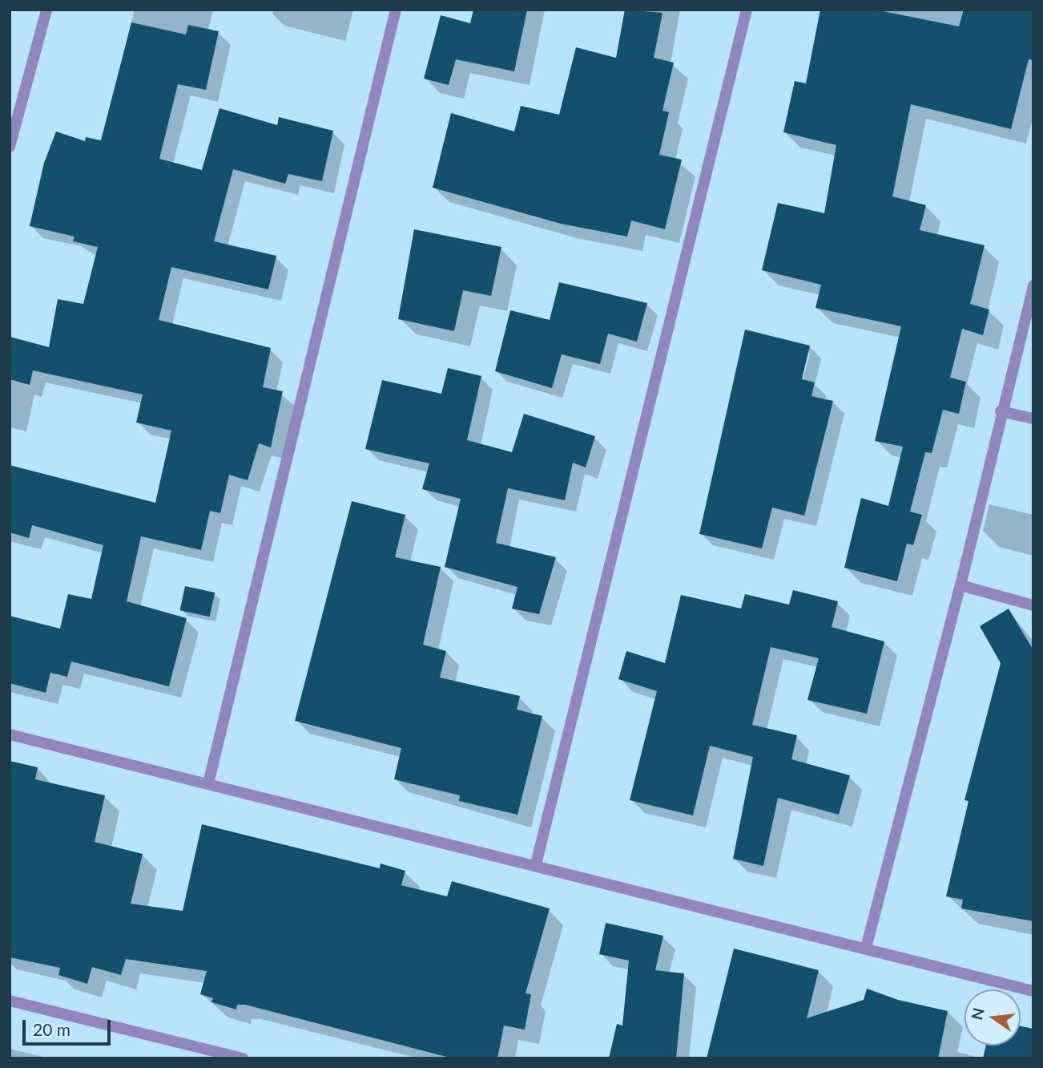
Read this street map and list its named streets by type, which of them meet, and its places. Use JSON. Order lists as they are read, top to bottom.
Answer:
{
  "scale_bar": "20 m",
  "north": "left"
}
